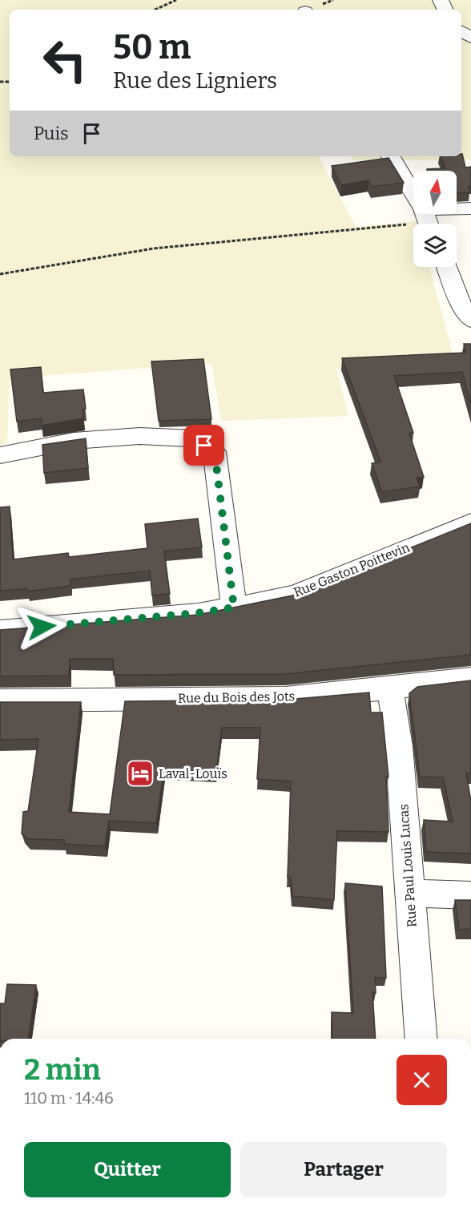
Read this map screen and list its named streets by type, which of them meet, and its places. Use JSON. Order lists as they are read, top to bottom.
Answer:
{
  "streets": {
    "street": ["Rue Gaston Poittevin", "Rue du Bois des Jots", "Rue Paul Louis Lucas"]
  },
  "crossings": [
    ["Rue du Bois des Jots", "Rue Paul Louis Lucas"]
  ],
  "places": {
    "hotel": ["Laval-Louïs"]
  },
  "north": "top",
  "page": {
    "turn": ["50 m", "Rue des Ligniers"],
    "then": "Puis",
    "heading": ["2 min", "110 m · 14:46"],
    "buttons": ["Quitter", "Partager"]
  }
}
